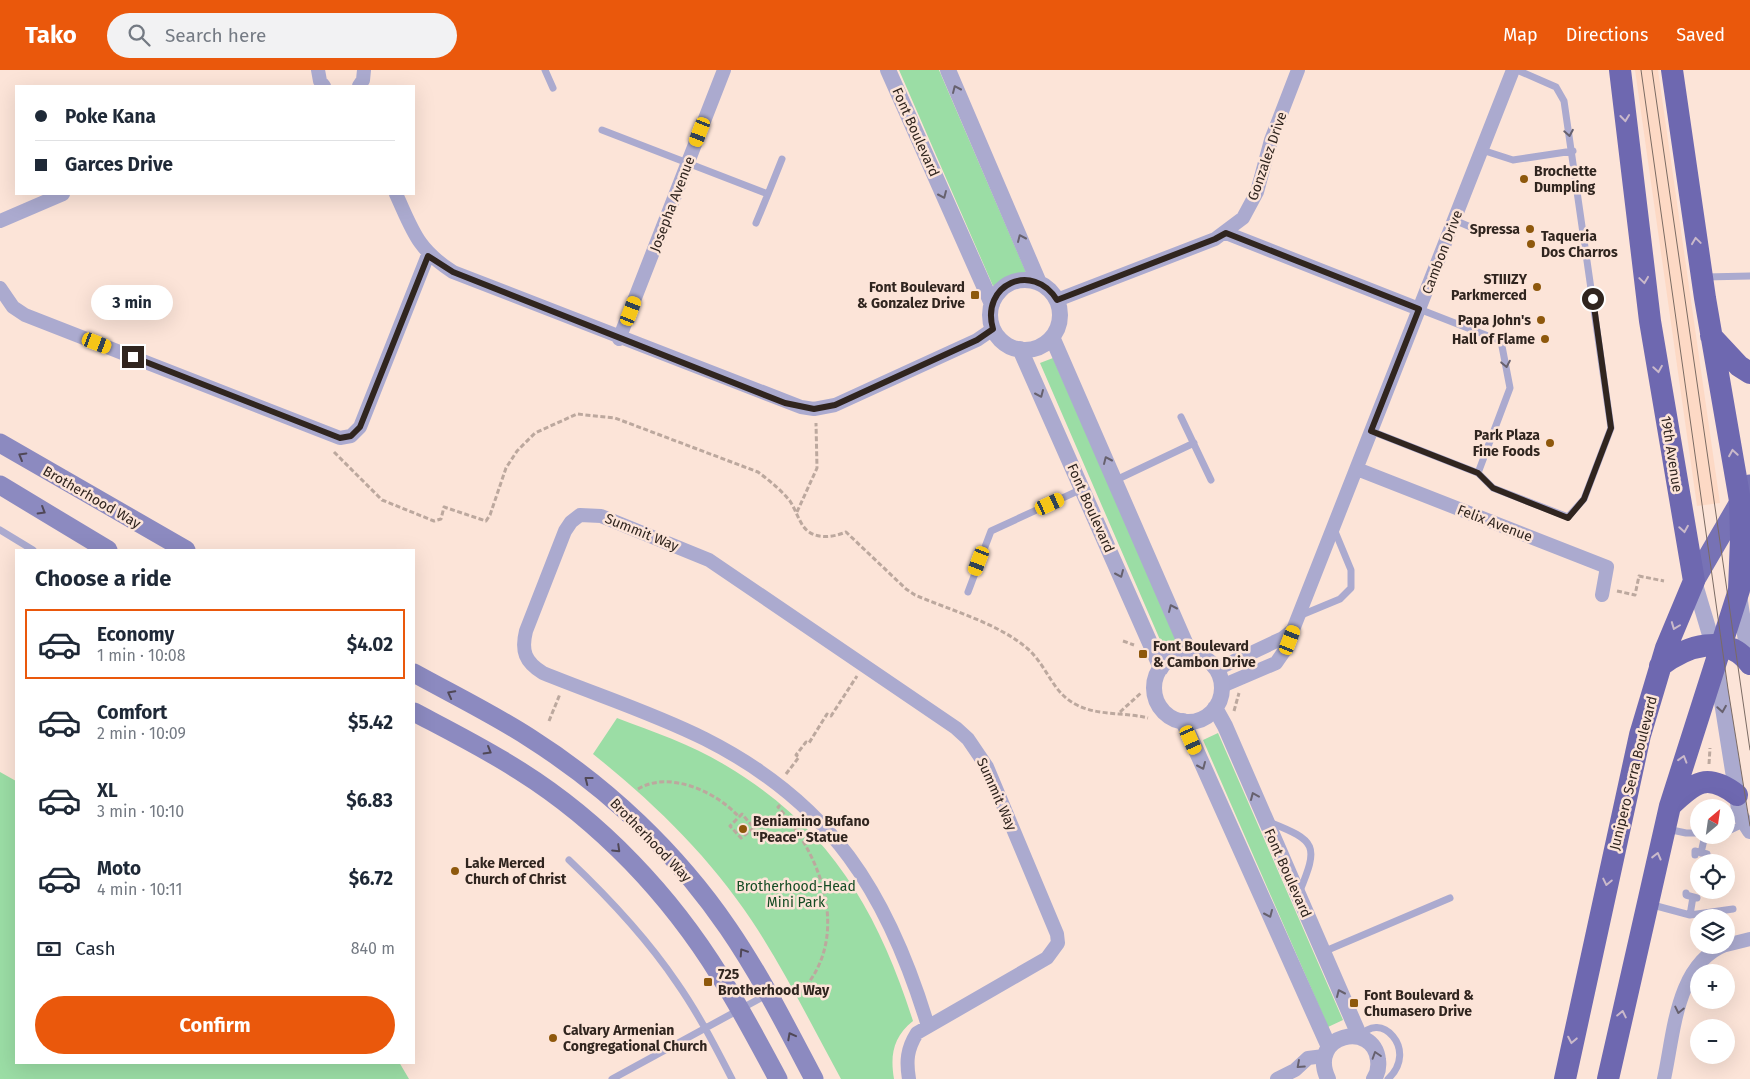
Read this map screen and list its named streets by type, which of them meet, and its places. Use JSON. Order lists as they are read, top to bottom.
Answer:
{
  "streets": {
    "highway": ["19th Avenue", "Junipero Serra Boulevard"],
    "main road": ["Brotherhood Way"],
    "street": [
      "Font Boulevard",
      "Gonzalez Drive",
      "Josepha Avenue",
      "Cambon Drive",
      "Felix Avenue",
      "Summit Way"
    ]
  },
  "crossings": [
    ["Font Boulevard", "Gonzalez Drive"],
    ["Font Boulevard", "Cambon Drive"],
    ["Cambon Drive", "Felix Avenue"],
    ["19th Avenue", "Junipero Serra Boulevard"]
  ],
  "one_way": ["Junipero Serra Boulevard"],
  "parks": ["Brotherhood-Head Mini Park"],
  "places": {
    "other": [
      "Brochette Dumpling",
      "Spressa",
      "Taqueria Dos Charros",
      "STIIIZY Parkmerced",
      "Papa John's",
      "Hall of Flame",
      "Park Plaza Fine Foods",
      "Beniamino Bufano \"Peace\" Statue",
      "Lake Merced Church of Christ",
      "Calvary Armenian Congregational Church"
    ],
    "transit": [
      "Font Boulevard & Gonzalez Drive",
      "Font Boulevard & Cambon Drive",
      "725 Brotherhood Way",
      "Font Boulevard & Chumasero Drive"
    ]
  },
  "north": "top right",
  "page": {
    "header": "Tako",
    "search": "Search here",
    "nav": ["Map", "Directions", "Saved"],
    "banner": ["Poke Kana", "Garces Drive"],
    "bubble": "3 min",
    "heading": "Choose a ride",
    "list": [
      {
        "name": "Economy",
        "note": "1 min · 10:08",
        "value": "$4.02"
      },
      {
        "name": "Comfort",
        "note": "2 min · 10:09",
        "value": "$5.42"
      },
      {
        "name": "XL",
        "note": "3 min · 10:10",
        "value": "$6.83"
      },
      {
        "name": "Moto",
        "note": "4 min · 10:11",
        "value": "$6.72"
      }
    ],
    "map_buttons": ["+", "−"],
    "pay": ["Cash", "840 m"],
    "buttons": "Confirm"
  }
}
